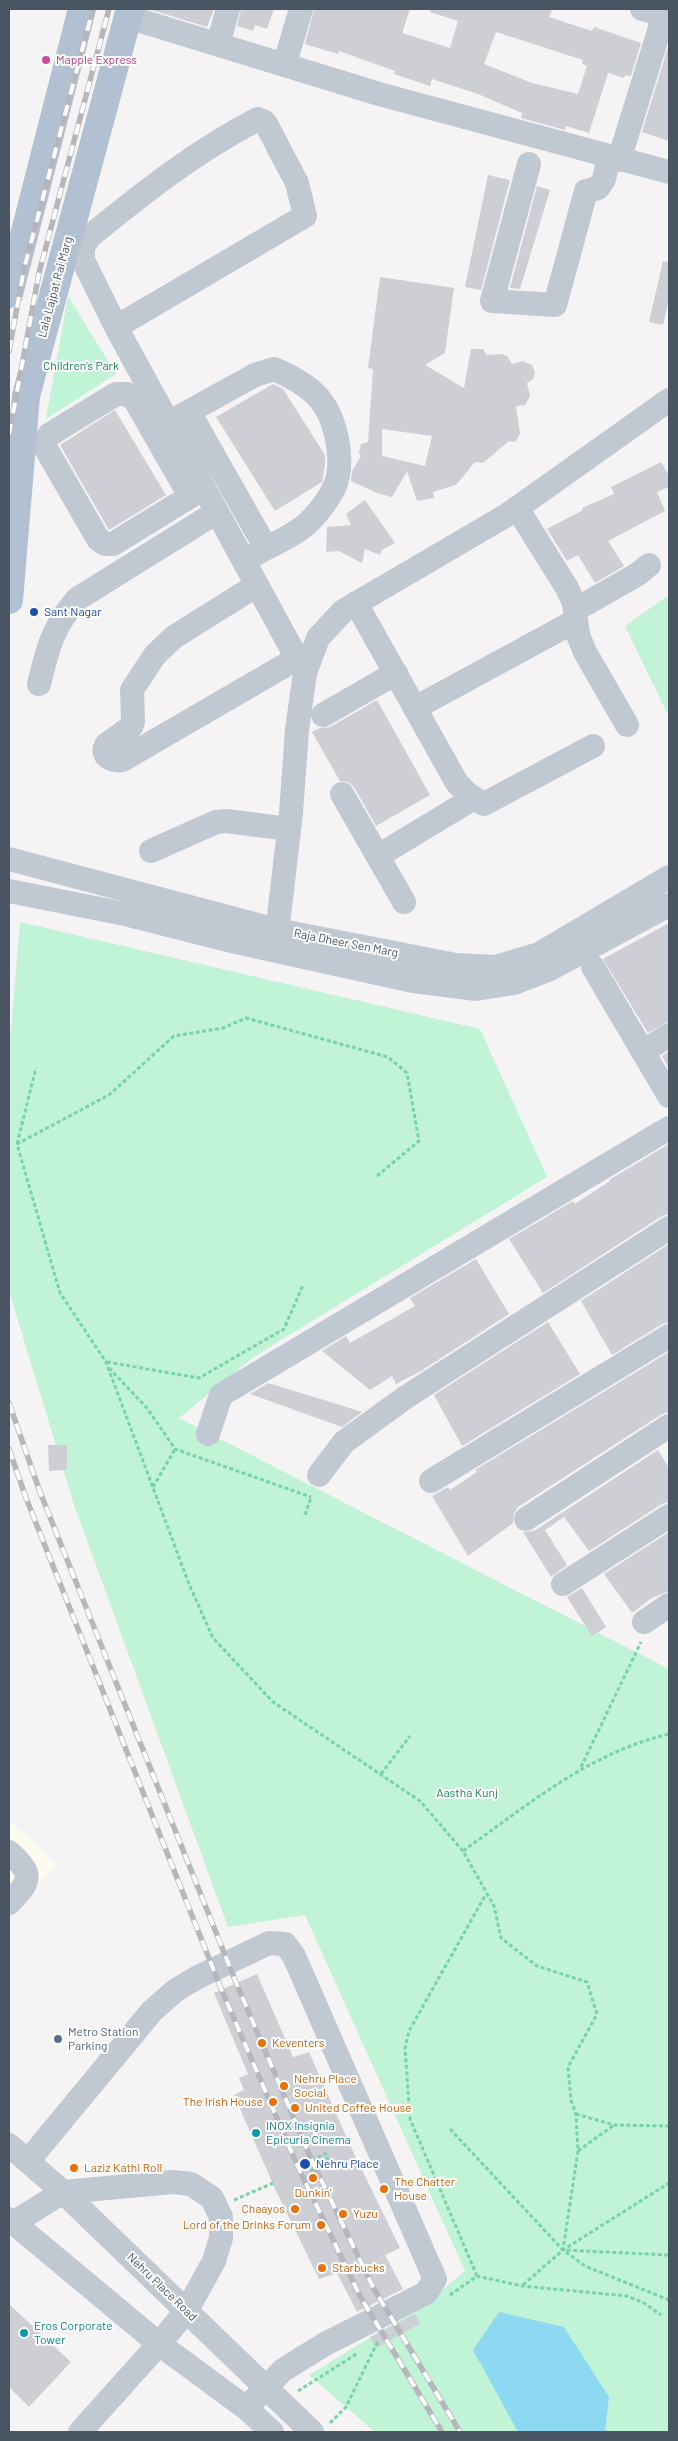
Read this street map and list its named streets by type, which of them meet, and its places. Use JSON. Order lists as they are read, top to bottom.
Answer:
{
  "streets": {
    "main road": ["Lala Lajpat Rai Marg"],
    "street": ["Raja Dheer Sen Marg", "Nehru Place Road"]
  },
  "parks": ["Children's Park", "Aastha Kunj"],
  "places": [
    "Mapple Express",
    "Sant Nagar",
    "Metro Station Parking",
    "Keventers",
    "Nehru Place Social",
    "The Irish House",
    "United Coffee House",
    "INOX Insignia Epicuria Cinema",
    "Nehru Place",
    "Laziz Kathi Roll",
    "Dunkin'",
    "The Chatter House",
    "Chaayos",
    "Yuzu",
    "Lord of the Drinks Forum",
    "Starbucks",
    "Eros Corporate Tower"
  ]
}
